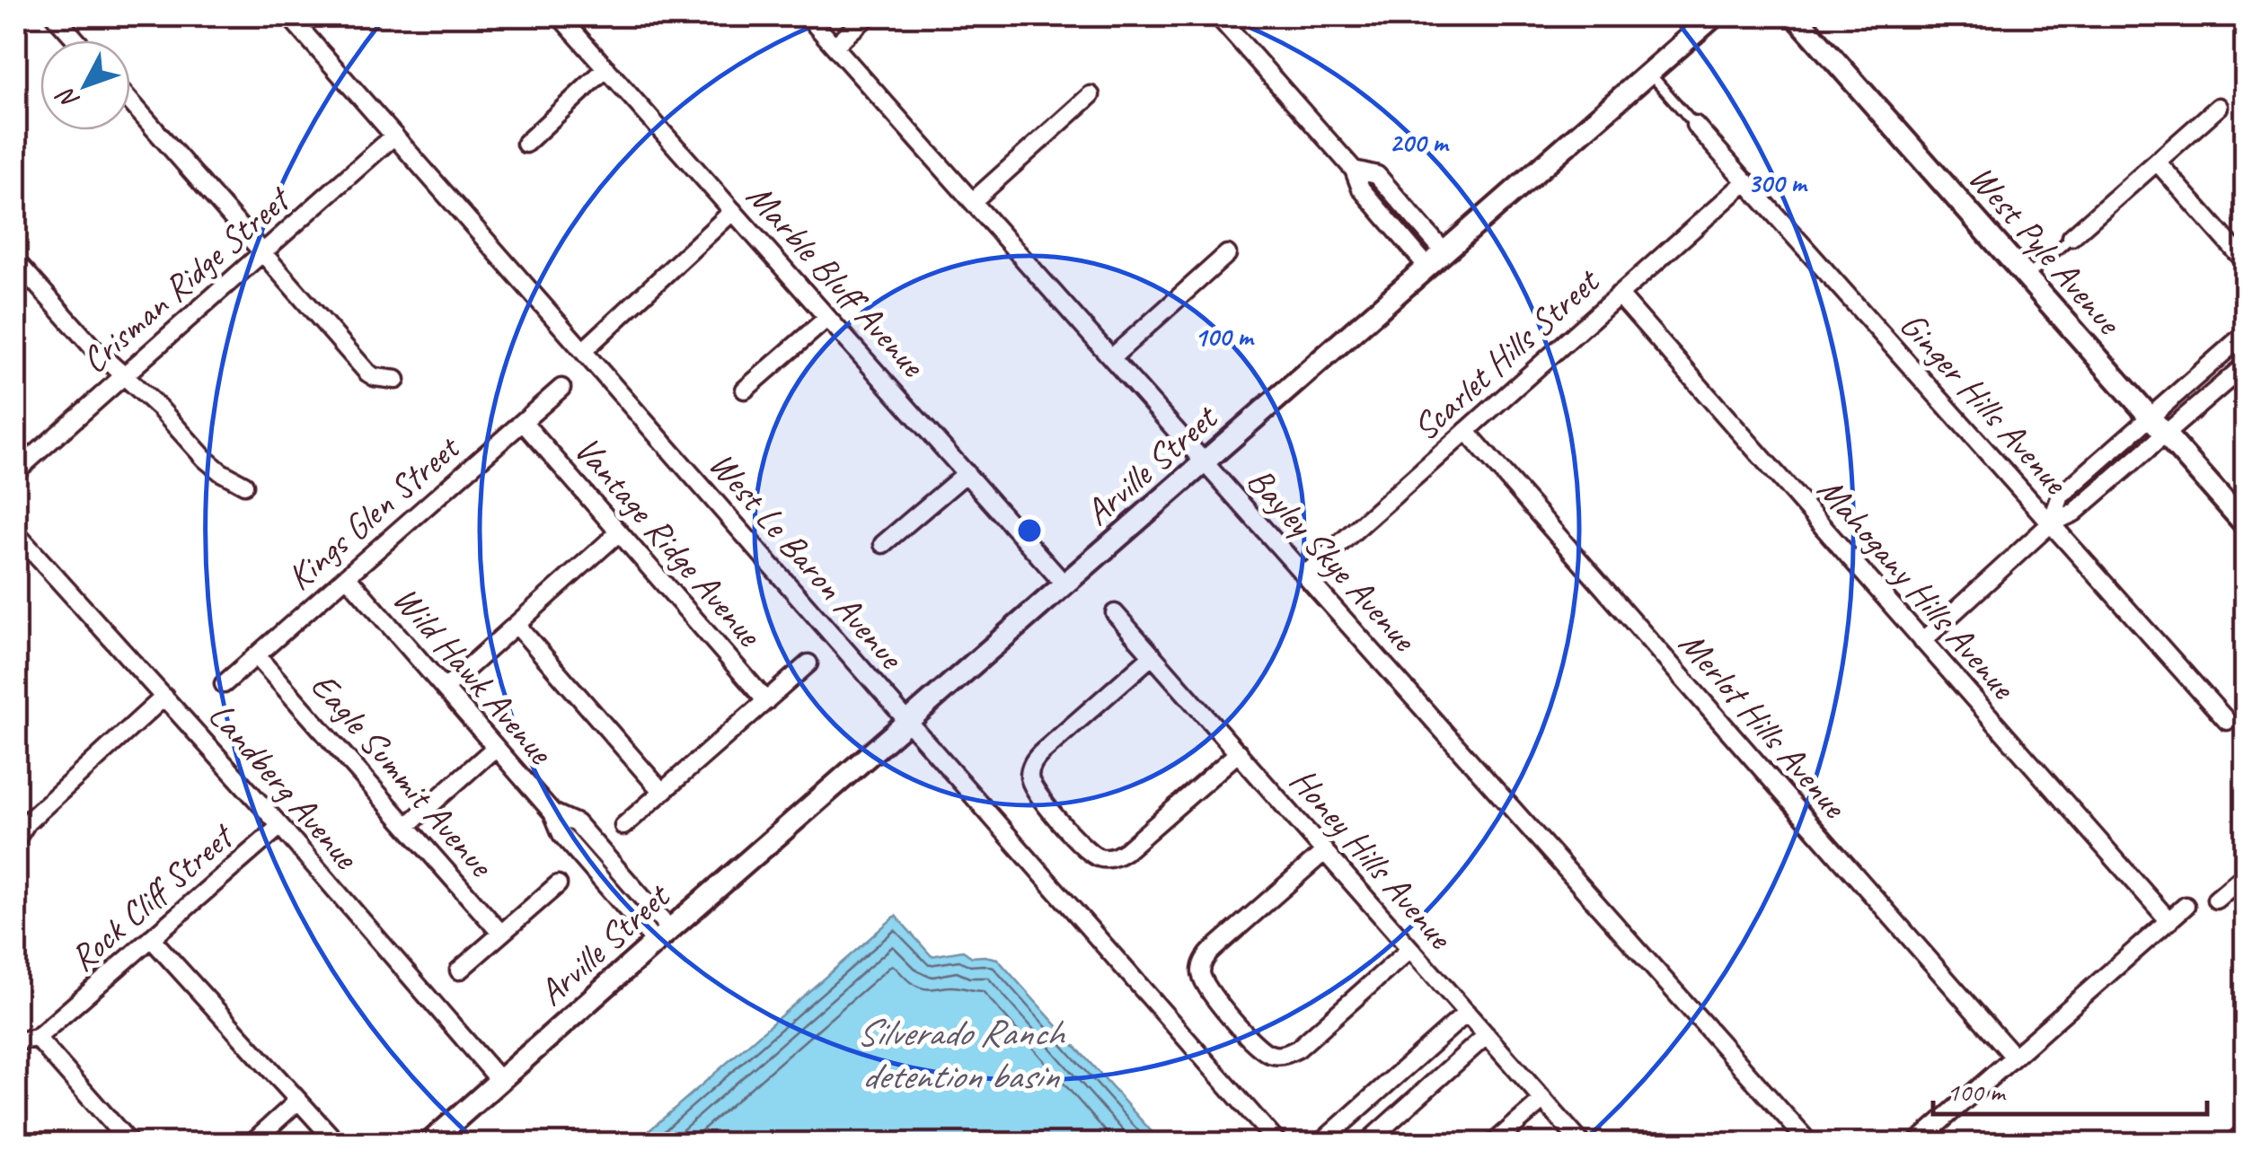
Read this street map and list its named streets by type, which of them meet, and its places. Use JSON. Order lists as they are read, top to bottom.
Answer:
{
  "streets": {
    "street": [
      "West Pyle Avenue",
      "Marble Bluff Avenue",
      "Crisman Ridge Street",
      "Scarlet Hills Street",
      "Ginger Hills Avenue",
      "Arville Street",
      "Kings Glen Street",
      "Vantage Ridge Avenue",
      "Bayley Skye Avenue",
      "West Le Baron Avenue",
      "Mahogany Hills Avenue",
      "Wild Hawk Avenue",
      "Merlot Hills Avenue",
      "Eagle Summit Avenue",
      "Landberg Avenue",
      "Honey Hills Avenue",
      "Rock Cliff Street"
    ]
  },
  "crossings": [
    ["Marble Bluff Avenue", "Arville Street"],
    ["Crisman Ridge Street", "West Le Baron Avenue"],
    ["Scarlet Hills Street", "Ginger Hills Avenue"],
    ["Scarlet Hills Street", "Bayley Skye Avenue"],
    ["Scarlet Hills Street", "Mahogany Hills Avenue"],
    ["Scarlet Hills Street", "Merlot Hills Avenue"],
    ["Arville Street", "Bayley Skye Avenue"],
    ["Arville Street", "West Le Baron Avenue"],
    ["Arville Street", "Wild Hawk Avenue"],
    ["Arville Street", "Landberg Avenue"],
    ["Kings Glen Street", "Vantage Ridge Avenue"],
    ["Kings Glen Street", "Wild Hawk Avenue"],
    ["Kings Glen Street", "Eagle Summit Avenue"],
    ["Landberg Avenue", "Rock Cliff Street"]
  ],
  "water": ["Silverado Ranch detention basin"],
  "scale_bar": "100 m",
  "north": "bottom left",
  "rings": ["200 m", "300 m", "100 m"]
}
